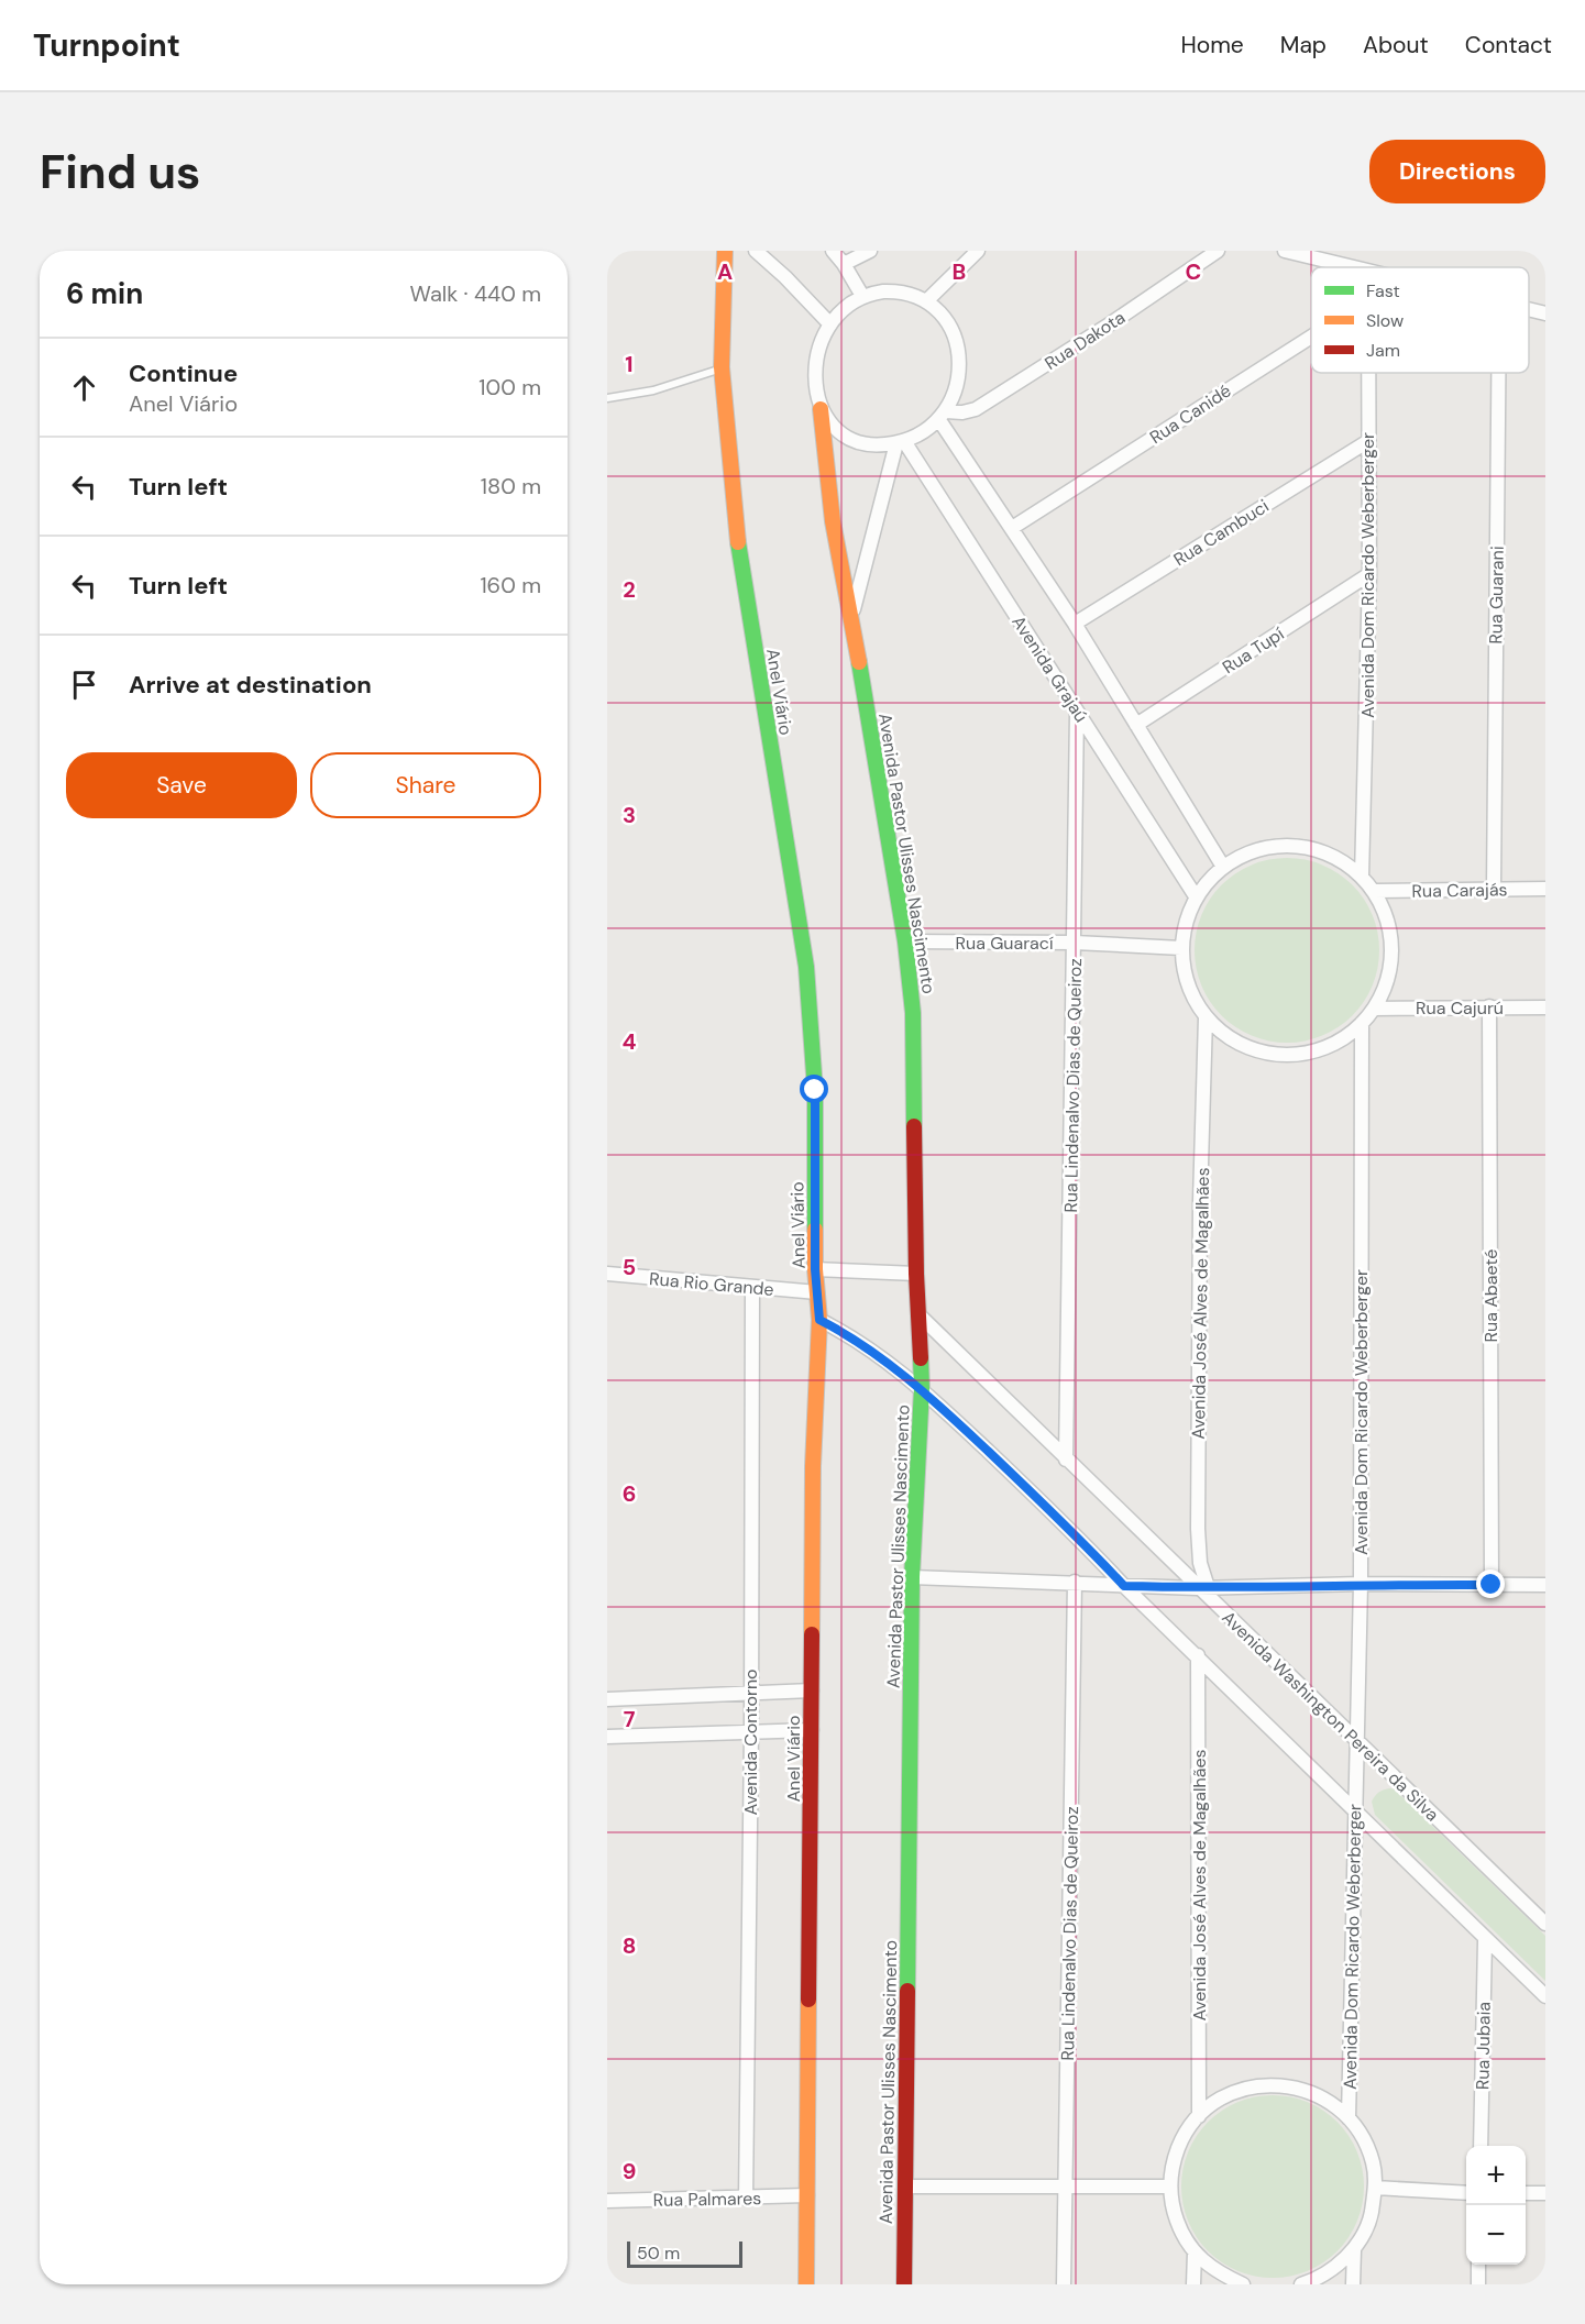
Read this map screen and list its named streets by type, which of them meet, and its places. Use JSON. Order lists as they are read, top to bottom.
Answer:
{
  "streets": {
    "main road": ["Anel Viário", "Avenida Pastor Ulisses Nascimento"],
    "street": [
      "Rua Dakota",
      "Rua Canidé",
      "Rua Cambuci",
      "Avenida Dom Ricardo Weberberger",
      "Rua Guarani",
      "Rua Tupí",
      "Avenida Grajaú",
      "Rua Carajás",
      "Rua Guarací",
      "Rua Cajurú",
      "Rua Lindenalvo Dias de Queiroz",
      "Rua Rio Grande",
      "Rua Abaeté",
      "Avenida José Alves de Magalhães",
      "Avenida Washington Pereira da Silva",
      "Avenida Contorno",
      "Rua Jubaia",
      "Rua Palmares"
    ]
  },
  "crossings": [
    ["Rua Dakota", "Avenida Grajaú"],
    ["Rua Dakota", "Avenida Pastor Ulisses Nascimento"],
    ["Rua Cambuci", "Avenida Dom Ricardo Weberberger"],
    ["Avenida Dom Ricardo Weberberger", "Rua Tupí"],
    ["Avenida Dom Ricardo Weberberger", "Avenida Grajaú"],
    ["Avenida Dom Ricardo Weberberger", "Rua Carajás"],
    ["Avenida Dom Ricardo Weberberger", "Rua Guarací"],
    ["Avenida Dom Ricardo Weberberger", "Rua Cajurú"],
    ["Avenida Dom Ricardo Weberberger", "Avenida José Alves de Magalhães"],
    ["Avenida Dom Ricardo Weberberger", "Avenida Washington Pereira da Silva"],
    ["Rua Guarani", "Rua Carajás"],
    ["Avenida Grajaú", "Avenida Pastor Ulisses Nascimento"],
    ["Avenida Grajaú", "Rua Carajás"],
    ["Avenida Grajaú", "Rua Guarací"],
    ["Avenida Grajaú", "Rua Cajurú"],
    ["Avenida Grajaú", "Rua Lindenalvo Dias de Queiroz"],
    ["Avenida Grajaú", "Avenida José Alves de Magalhães"],
    ["Anel Viário", "Rua Rio Grande"],
    ["Anel Viário", "Rua Palmares"],
    ["Avenida Pastor Ulisses Nascimento", "Rua Guarací"],
    ["Avenida Pastor Ulisses Nascimento", "Avenida Washington Pereira da Silva"],
    ["Rua Carajás", "Rua Guarací"],
    ["Rua Carajás", "Rua Cajurú"],
    ["Rua Carajás", "Avenida José Alves de Magalhães"],
    ["Rua Guarací", "Rua Cajurú"],
    ["Rua Guarací", "Rua Lindenalvo Dias de Queiroz"],
    ["Rua Guarací", "Avenida José Alves de Magalhães"],
    ["Rua Cajurú", "Rua Abaeté"],
    ["Rua Cajurú", "Avenida José Alves de Magalhães"],
    ["Rua Lindenalvo Dias de Queiroz", "Avenida Washington Pereira da Silva"],
    ["Rua Rio Grande", "Avenida Contorno"],
    ["Avenida José Alves de Magalhães", "Avenida Washington Pereira da Silva"],
    ["Avenida Contorno", "Rua Palmares"]
  ],
  "legend": ["Fast", "Slow", "Jam"],
  "scale_bar": "50 m",
  "page": {
    "header": "Turnpoint",
    "nav": [
      "Home",
      "Map",
      "About",
      "Contact"
    ],
    "buttons": [
      "Directions",
      ["Save", "Share"]
    ],
    "title": "Find us",
    "heading": ["6 min", "Walk · 440 m"],
    "list": [
      ["Continue", "Anel Viário", "100 m"],
      ["Turn left", "180 m"],
      ["Turn left", "160 m"],
      "Arrive at destination"
    ],
    "map_buttons": ["+", "−"],
    "scale": "50 m"
  },
  "grid": {
    "columns": ["A", "B", "C"],
    "rows": [
      "1",
      "2",
      "3",
      "4",
      "5",
      "6",
      "7",
      "8",
      "9"
    ]
  }
}
